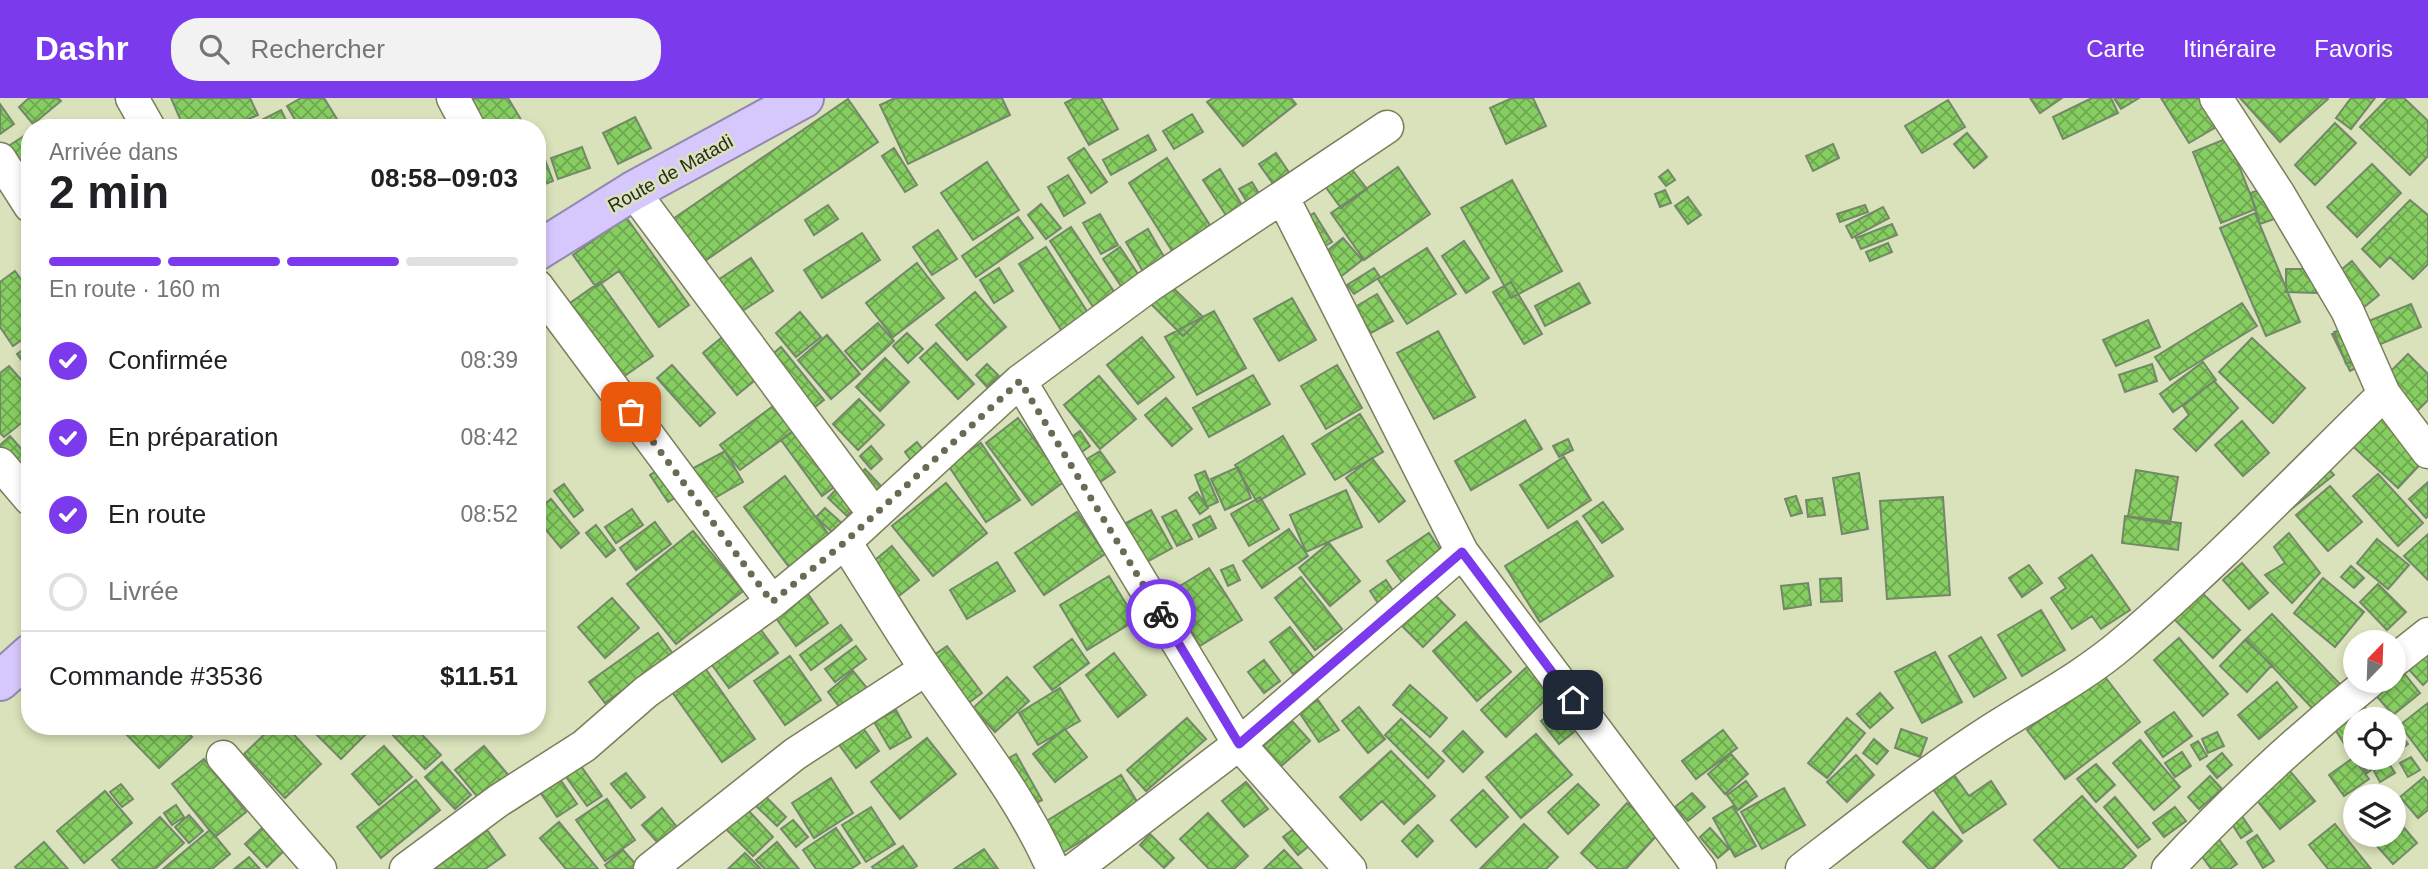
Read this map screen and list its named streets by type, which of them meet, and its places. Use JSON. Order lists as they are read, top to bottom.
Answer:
{
  "streets": {
    "highway": ["Route de Matadi"]
  },
  "north": "top right",
  "page": {
    "header": "Dashr",
    "search": "Rechercher",
    "nav": ["Carte", "Itinéraire", "Favoris"],
    "heading": ["2 min", "Arrivée dans", "08:58–09:03"],
    "panel": ["Commande #3536", "$11.51"],
    "bar": "En route · 160 m",
    "list": [
      ["Confirmée", "08:39"],
      ["En préparation", "08:42"],
      ["En route", "08:52"],
      "Livrée"
    ]
  }
}
